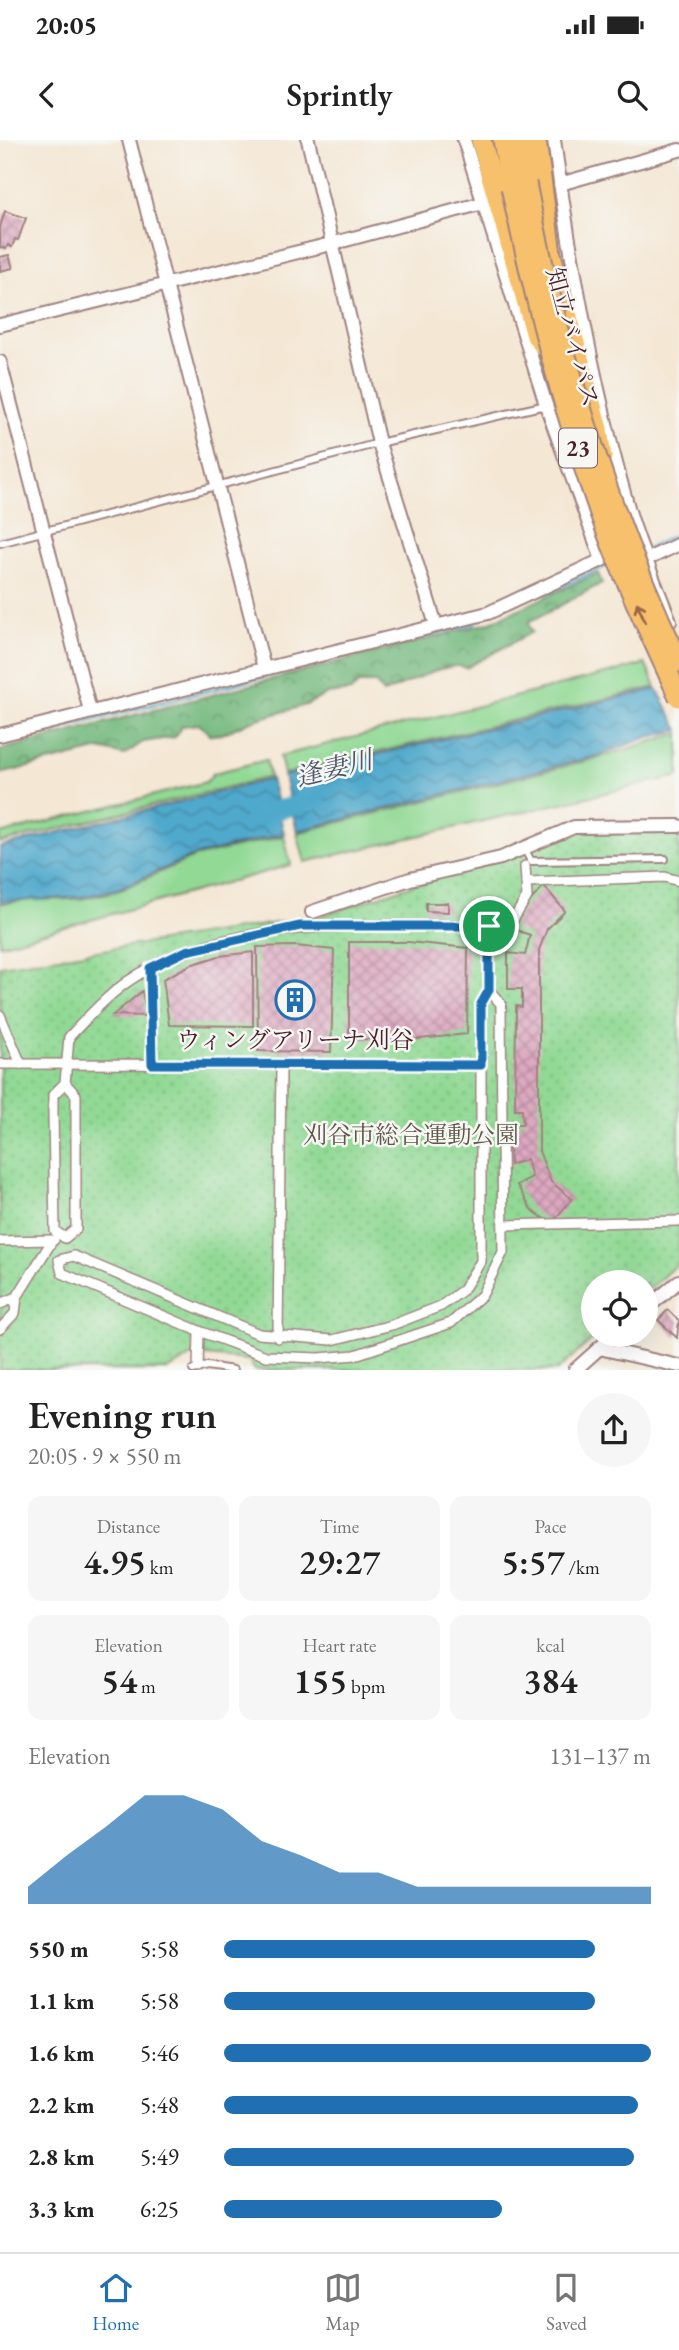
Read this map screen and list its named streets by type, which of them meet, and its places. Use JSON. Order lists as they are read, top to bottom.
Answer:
{
  "streets": {
    "highway": ["知立バイパス", "23"]
  },
  "water": ["逢妻川"],
  "parks": ["刈谷市総合運動公園"],
  "places": {
    "building": ["ウィングアリーナ刈谷"]
  },
  "page": {
    "status": "20:05",
    "header": "Sprintly",
    "heading": ["Evening run", "20:05 · 9 × 550 m"],
    "stats": [
      ["Distance", "4.95 km"],
      ["Time", "29:27"],
      ["Pace", "5:57 /km"],
      ["Elevation", "54 m"],
      ["Heart rate", "155 bpm"],
      ["kcal", "384"]
    ],
    "chart": ["Elevation", "131–137 m"],
    "list": [
      {
        "name": "550 m",
        "note": "5:58"
      },
      {
        "name": "1.1 km",
        "note": "5:58"
      },
      {
        "name": "1.6 km",
        "note": "5:46"
      },
      {
        "name": "2.2 km",
        "note": "5:48"
      },
      {
        "name": "2.8 km",
        "note": "5:49"
      },
      {
        "name": "3.3 km",
        "note": "6:25"
      }
    ],
    "tabs": ["Home", "Map", "Saved"]
  }
}
